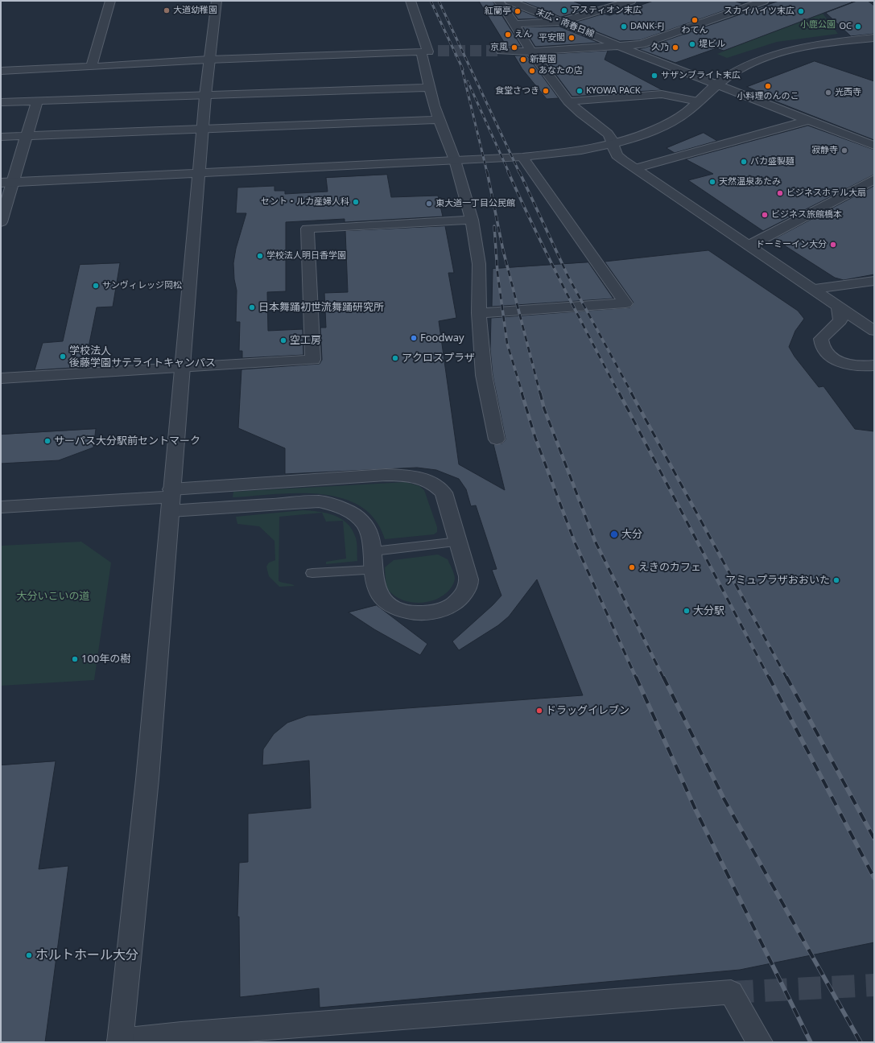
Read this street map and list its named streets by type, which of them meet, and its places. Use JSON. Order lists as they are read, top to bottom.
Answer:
{
  "streets": {
    "street": ["末広・南春日線"]
  },
  "parks": ["小鹿公園", "大分いこいの道"],
  "places": [
    "大道幼稚園",
    "アスティオン末広",
    "紅蘭亭",
    "スカイハイツ末広",
    "わてん",
    "DANK-FJ",
    "OC",
    "えん",
    "平安閣",
    "堤ビル",
    "京風",
    "久乃",
    "新華園",
    "あなたの店",
    "サザンブライト末広",
    "小料理のんのこ",
    "食堂さつき",
    "KYOWA PACK",
    "光西寺",
    "寂静寺",
    "バカ盛製麺",
    "天然温泉あたみ",
    "ビジネスホテル大扇",
    "セント・ルカ産婦人科",
    "東大道一丁目公民館",
    "ビジネス旅館橋本",
    "ドーミーイン大分",
    "学校法人明日香学園",
    "サンヴィレッジ岡松",
    "日本舞踊初世流舞踊研究所",
    "Foodway",
    "空工房",
    "学校法人 後藤学園サテライトキャンパス",
    "アクロスプラザ",
    "サーパス大分駅前セントマーク",
    "大分",
    "えきのカフェ",
    "アミュプラザおおいた",
    "大分駅",
    "100年の樹",
    "ドラッグイレブン",
    "ホルトホール大分"
  ]
}
